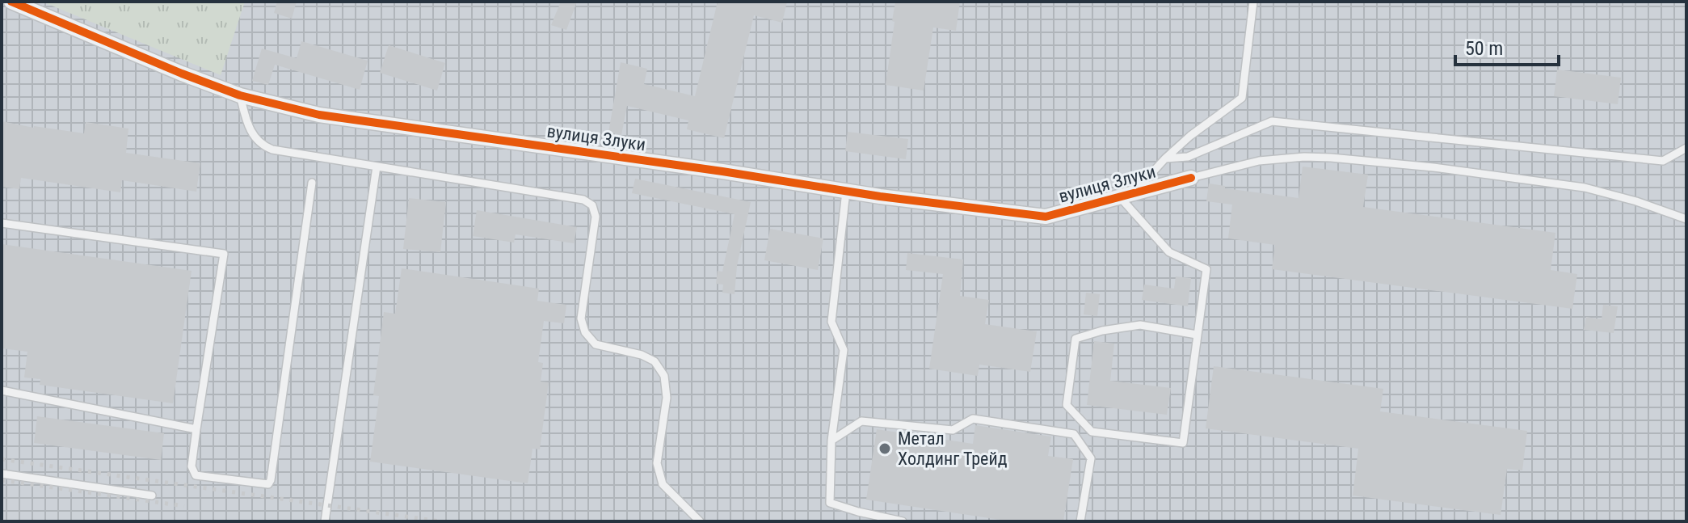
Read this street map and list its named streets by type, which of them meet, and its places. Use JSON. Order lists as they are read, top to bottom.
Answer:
{
  "streets": {
    "street": ["вулиця Злуки"]
  },
  "places": ["Метал Холдинг Трейд"],
  "scale_bar": "50 m"
}
